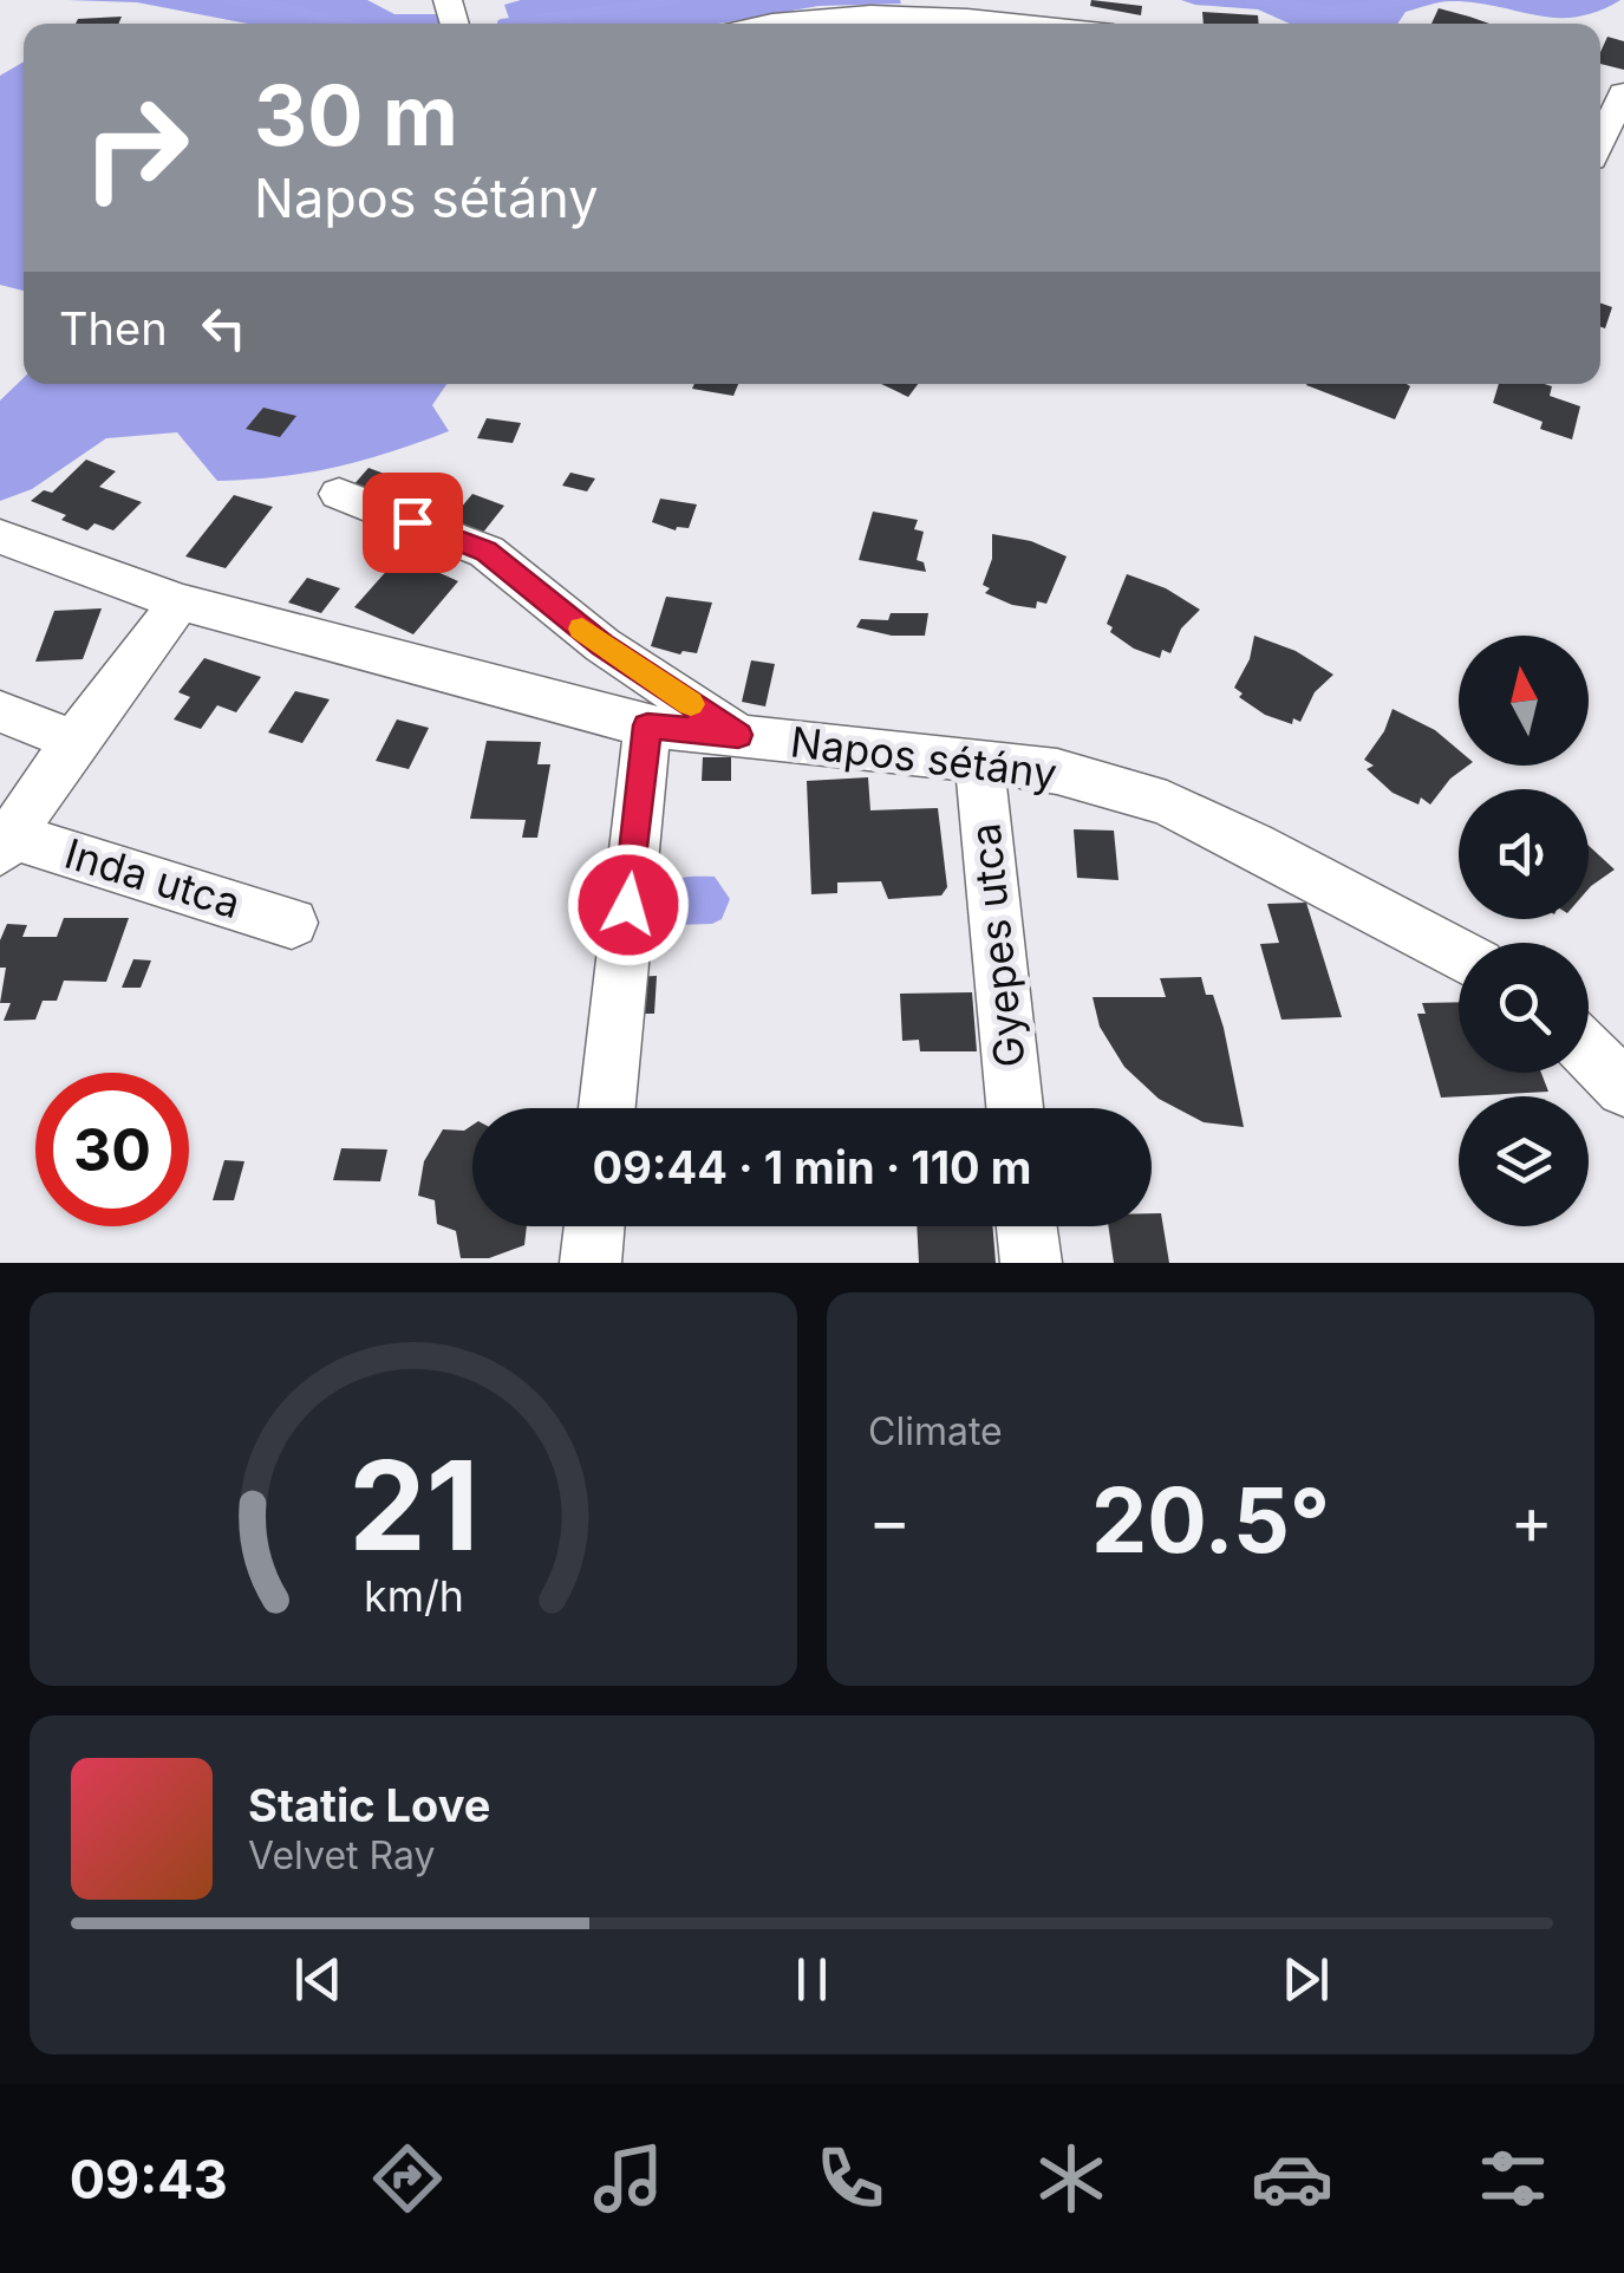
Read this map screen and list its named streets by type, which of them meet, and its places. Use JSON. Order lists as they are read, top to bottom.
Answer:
{
  "streets": {
    "street": ["Napos sétány", "Inda utca", "Gyepes utca"]
  },
  "crossings": [
    ["Napos sétány", "Inda utca"],
    ["Napos sétány", "Gyepes utca"]
  ],
  "north": "top",
  "page": {
    "turn": ["30 m", "Napos sétány"],
    "then": "Then",
    "limit": "30",
    "trip": "09:44 · 1 min · 110 m",
    "tile": "Climate",
    "heat": ["−", "20.5°", "+"],
    "song": ["Static Love", "Velvet Ray"],
    "tabs": "09:43",
    "gauge": ["21", "km/h"]
  }
}
